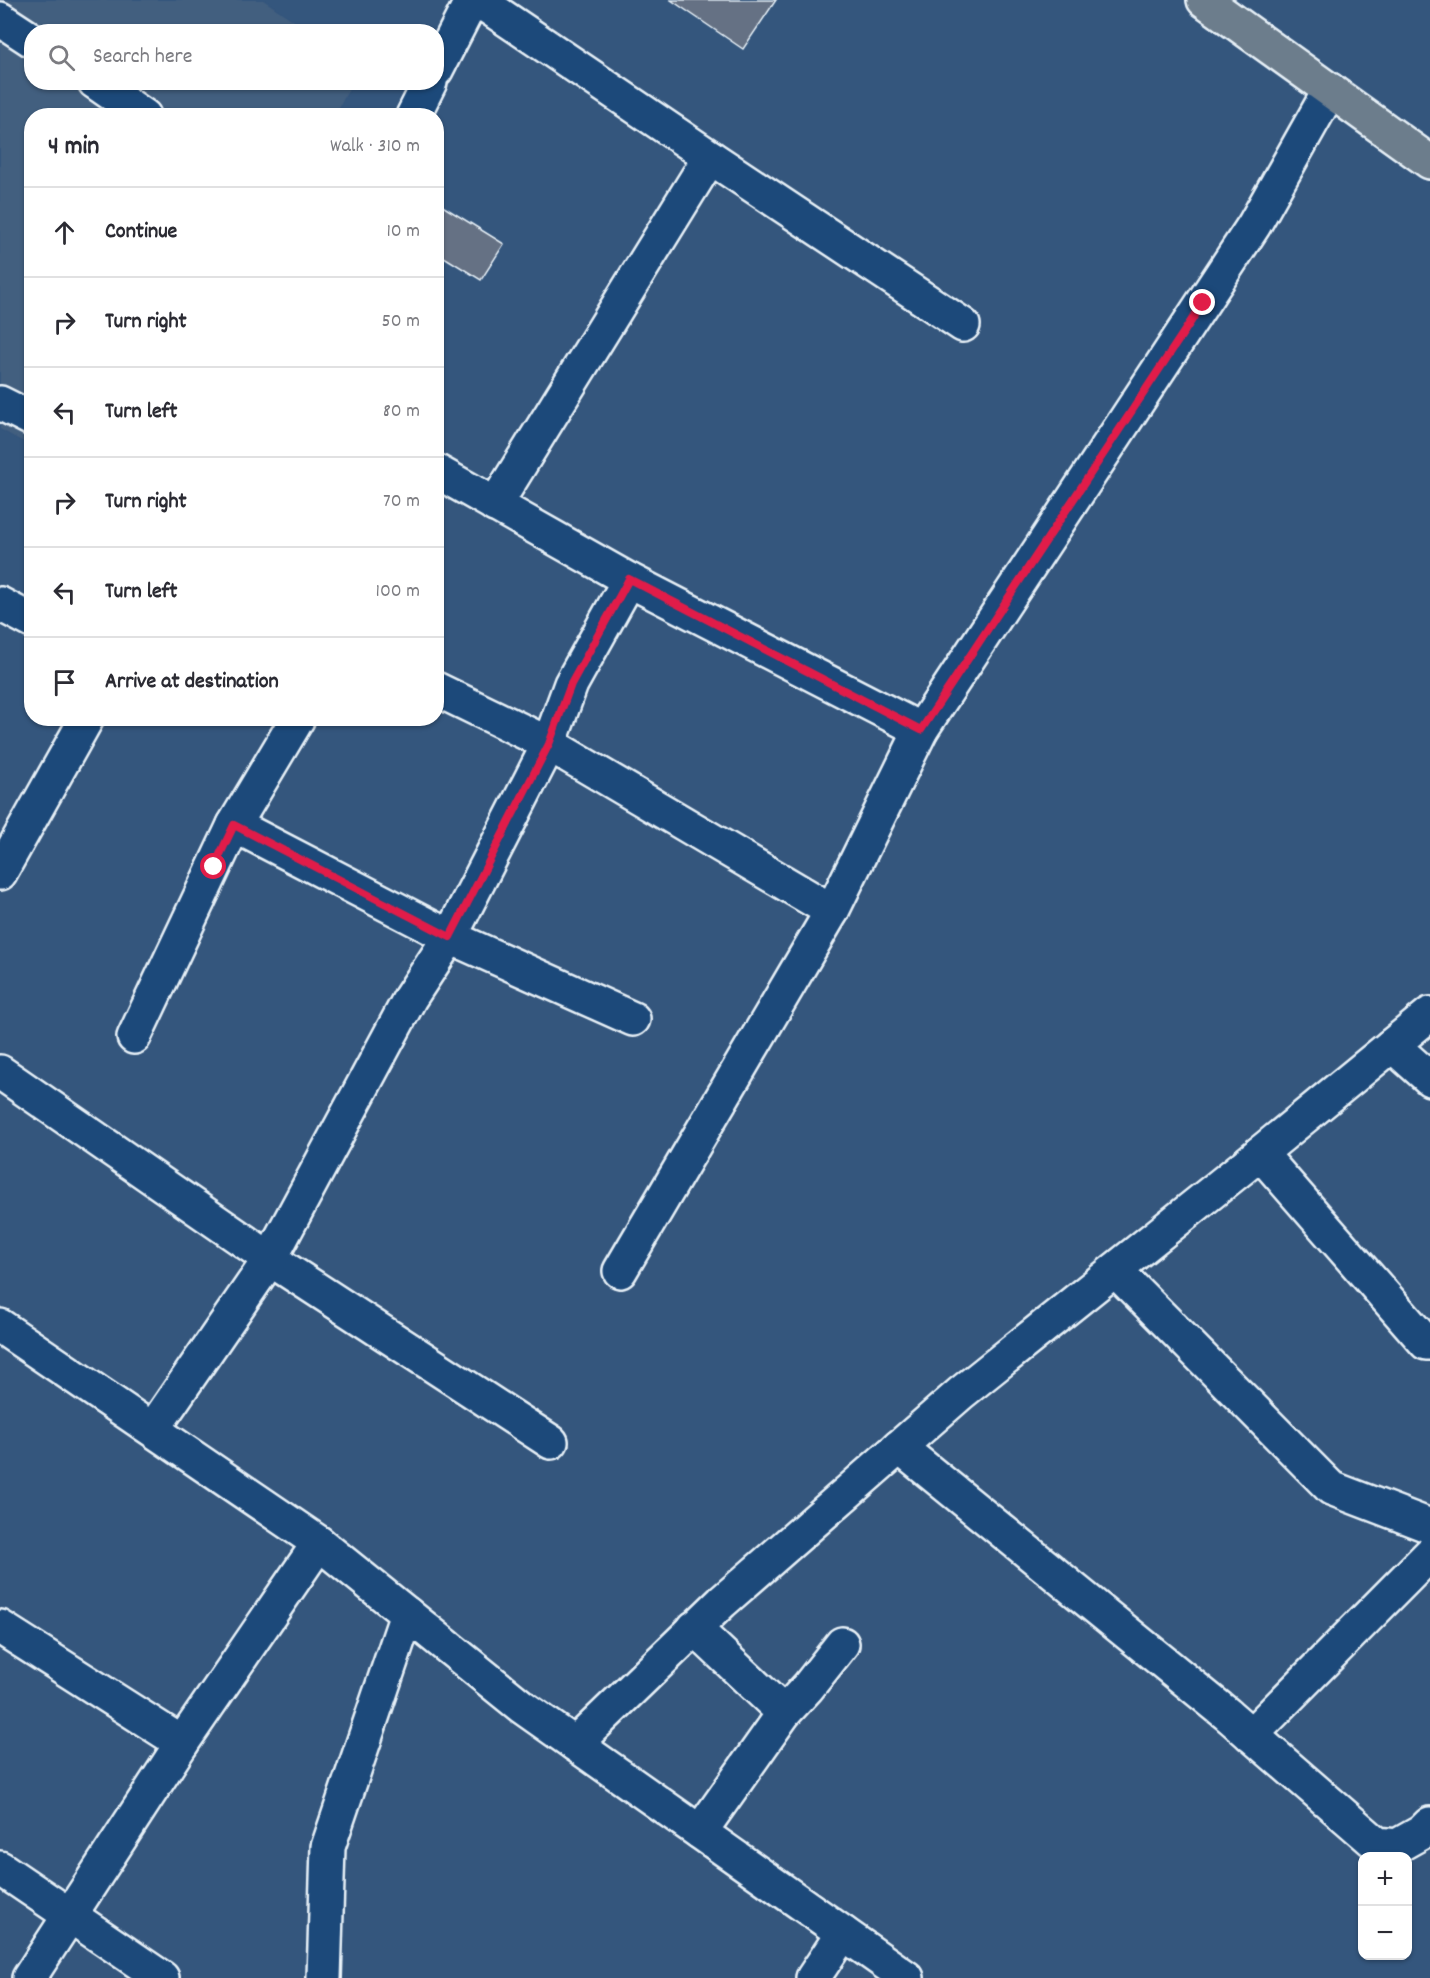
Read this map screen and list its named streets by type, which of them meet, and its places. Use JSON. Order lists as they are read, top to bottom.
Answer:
{
  "page": {
    "search": "Search here",
    "heading": ["4 min", "Walk · 310 m"],
    "list": [
      ["Continue", "10 m"],
      ["Turn right", "50 m"],
      ["Turn left", "80 m"],
      ["Turn right", "70 m"],
      ["Turn left", "100 m"],
      "Arrive at destination"
    ],
    "map_buttons": ["+", "−"]
  }
}
